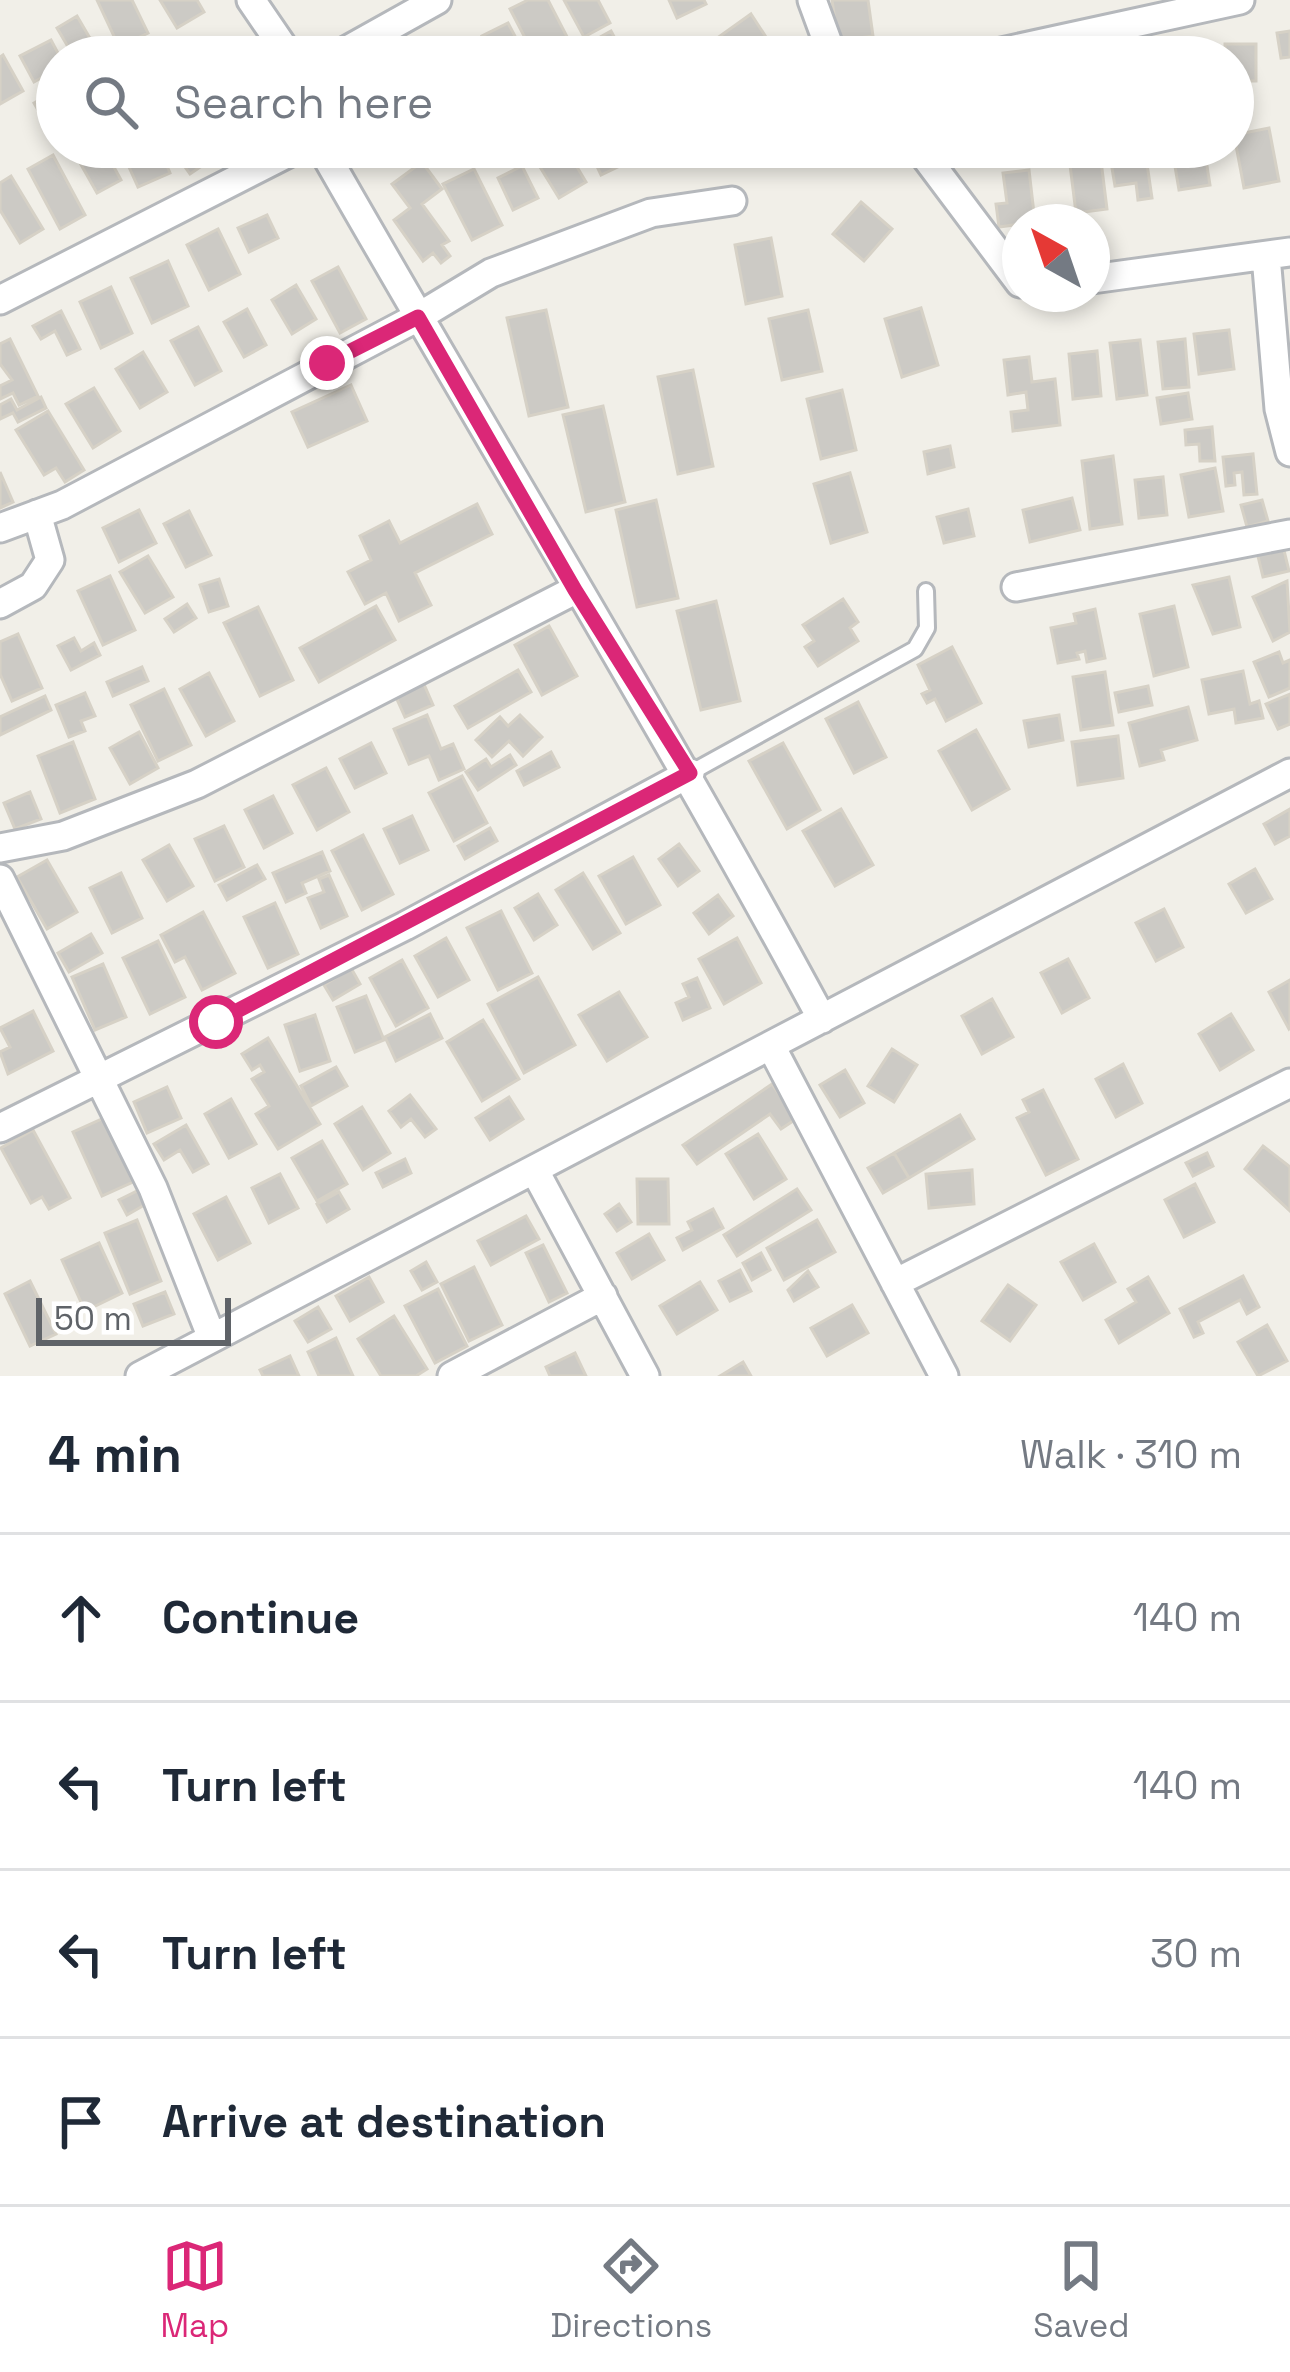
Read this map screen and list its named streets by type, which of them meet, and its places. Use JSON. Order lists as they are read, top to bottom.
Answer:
{
  "scale_bar": "50 m",
  "north": "top left",
  "page": {
    "search": "Search here",
    "scale": "50 m",
    "heading": ["4 min", "Walk · 310 m"],
    "list": [
      ["Continue", "140 m"],
      ["Turn left", "140 m"],
      ["Turn left", "30 m"],
      "Arrive at destination"
    ],
    "nav": ["Map", "Directions", "Saved"]
  }
}
